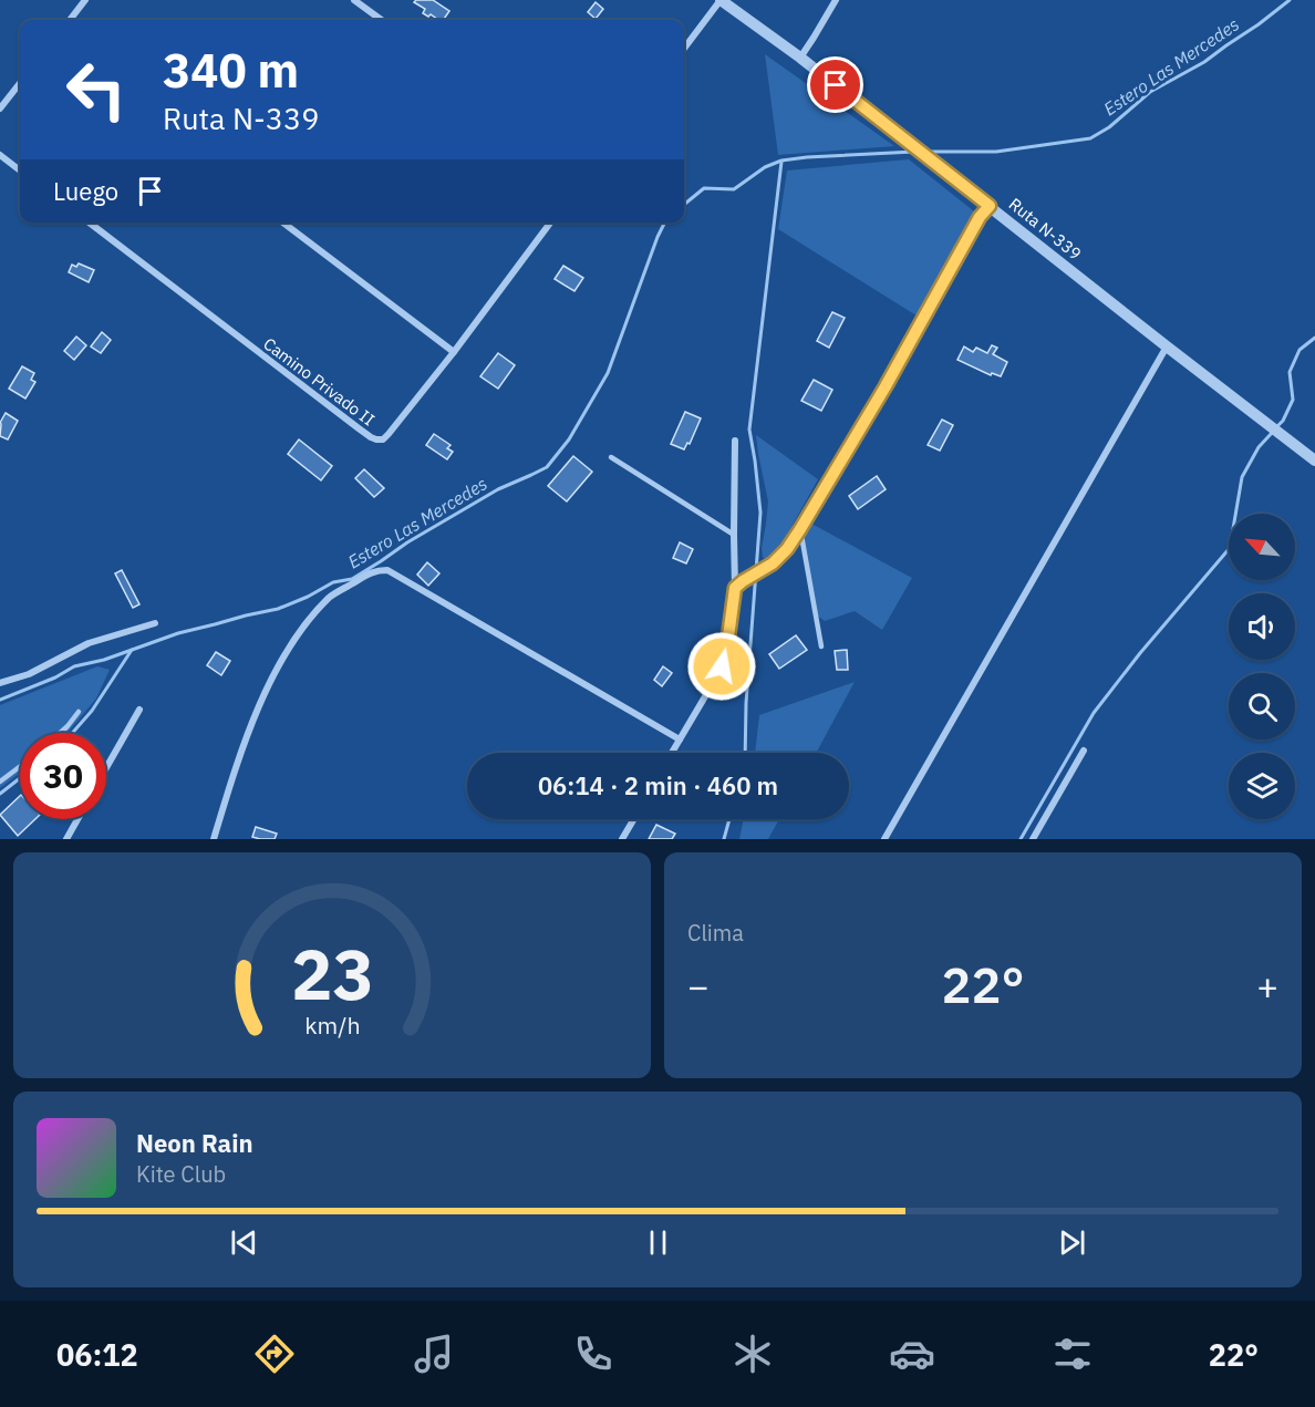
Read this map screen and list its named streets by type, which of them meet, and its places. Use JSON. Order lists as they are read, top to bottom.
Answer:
{
  "streets": {
    "street": ["Ruta N-339", "Camino Privado II"]
  },
  "water": ["Estero Las Mercedes"],
  "north": "top left",
  "page": {
    "turn": ["340 m", "Ruta N-339"],
    "then": "Luego",
    "limit": "30",
    "trip": "06:14 · 2 min · 460 m",
    "tile": "Clima",
    "heat": ["−", "22°", "+"],
    "song": ["Neon Rain", "Kite Club"],
    "tabs": ["06:12", "22°"],
    "gauge": ["23", "km/h"]
  }
}
